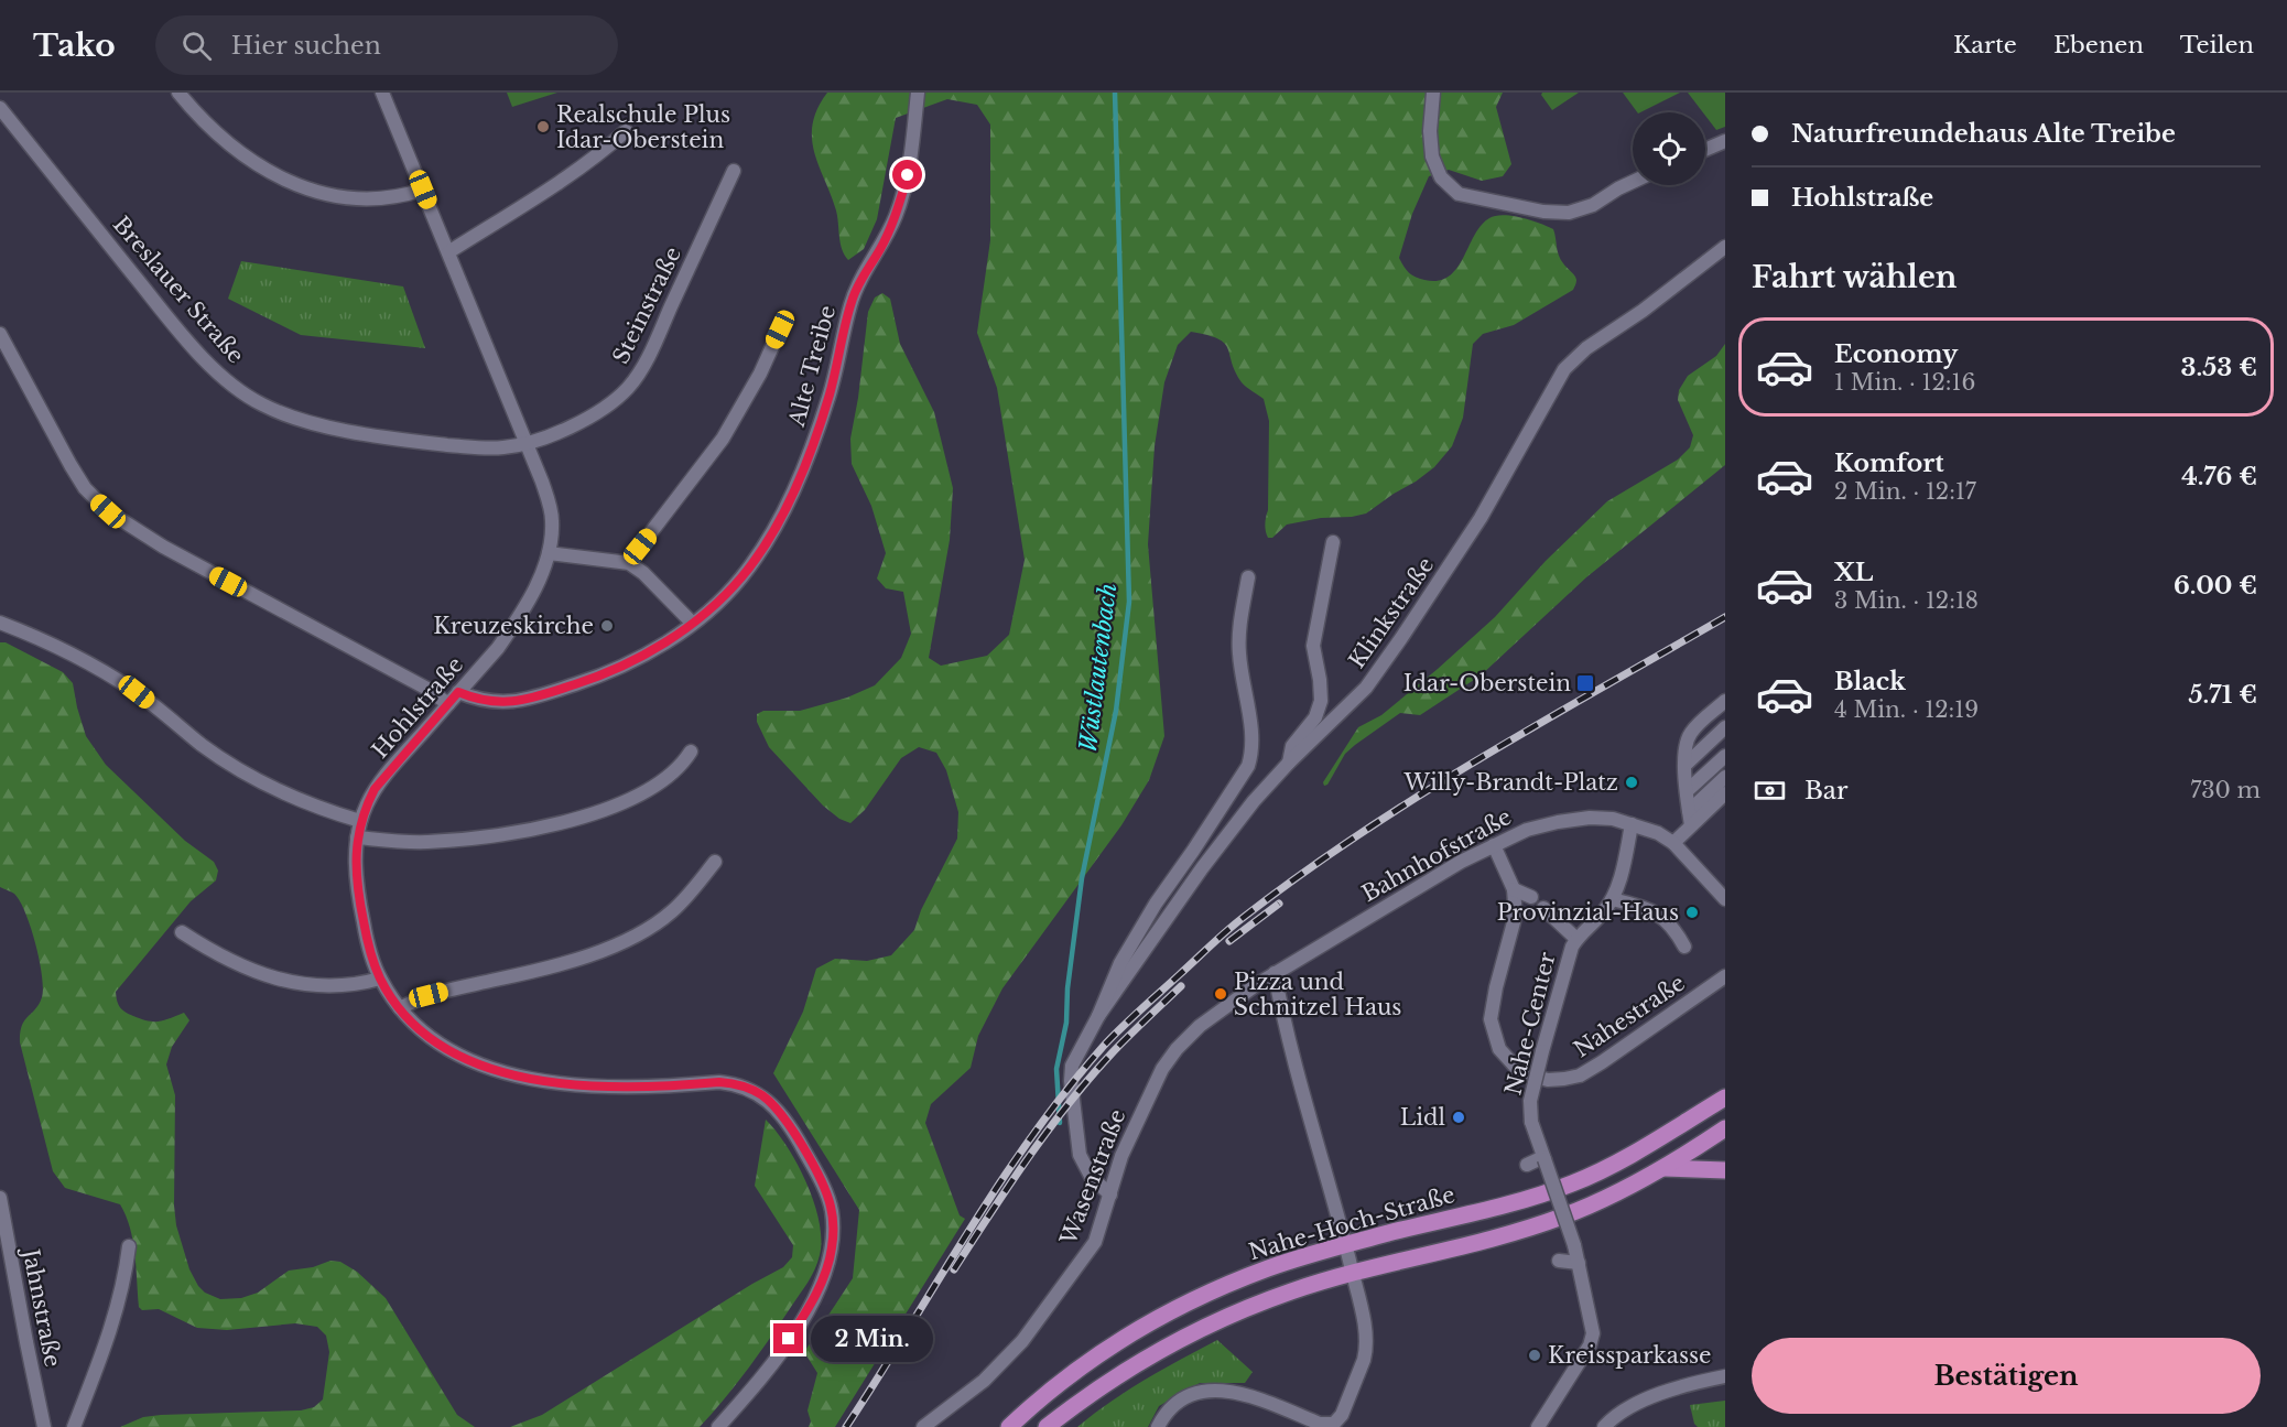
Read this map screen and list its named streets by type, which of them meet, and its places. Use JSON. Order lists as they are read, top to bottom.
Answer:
{
  "streets": {
    "main road": ["Nahe-Hoch-Straße"],
    "street": [
      "Breslauer Straße",
      "Steinstraße",
      "Alte Treibe",
      "Klinkstraße",
      "Hohlstraße",
      "Bahnhofstraße",
      "Nahestraße",
      "Nahe-Center",
      "Wasenstraße",
      "Jahnstraße"
    ]
  },
  "crossings": [
    ["Breslauer Straße", "Steinstraße"],
    ["Breslauer Straße", "Hohlstraße"],
    ["Steinstraße", "Hohlstraße"],
    ["Alte Treibe", "Hohlstraße"],
    ["Bahnhofstraße", "Nahestraße"],
    ["Bahnhofstraße", "Nahe-Center"],
    ["Bahnhofstraße", "Wasenstraße"]
  ],
  "water": ["Wüstlautenbach"],
  "places": {
    "other": [
      "Realschule Plus Idar-Oberstein",
      "Kreuzeskirche",
      "Willy-Brandt-Platz",
      "Provinzial-Haus",
      "Pizza und Schnitzel Haus",
      "Lidl",
      "Kreissparkasse"
    ],
    "transit": ["Idar-Oberstein"]
  },
  "page": {
    "header": "Tako",
    "search": "Hier suchen",
    "nav": ["Karte", "Ebenen", "Teilen"],
    "banner": ["Naturfreundehaus Alte Treibe", "Hohlstraße"],
    "heading": "Fahrt wählen",
    "list": [
      {
        "name": "Economy",
        "note": "1 Min. · 12:16",
        "value": "3.53 €"
      },
      {
        "name": "Komfort",
        "note": "2 Min. · 12:17",
        "value": "4.76 €"
      },
      {
        "name": "XL",
        "note": "3 Min. · 12:18",
        "value": "6.00 €"
      },
      {
        "name": "Black",
        "note": "4 Min. · 12:19",
        "value": "5.71 €"
      }
    ],
    "pay": ["Bar", "730 m"],
    "bubble": "2 Min.",
    "buttons": "Bestätigen"
  }
}
